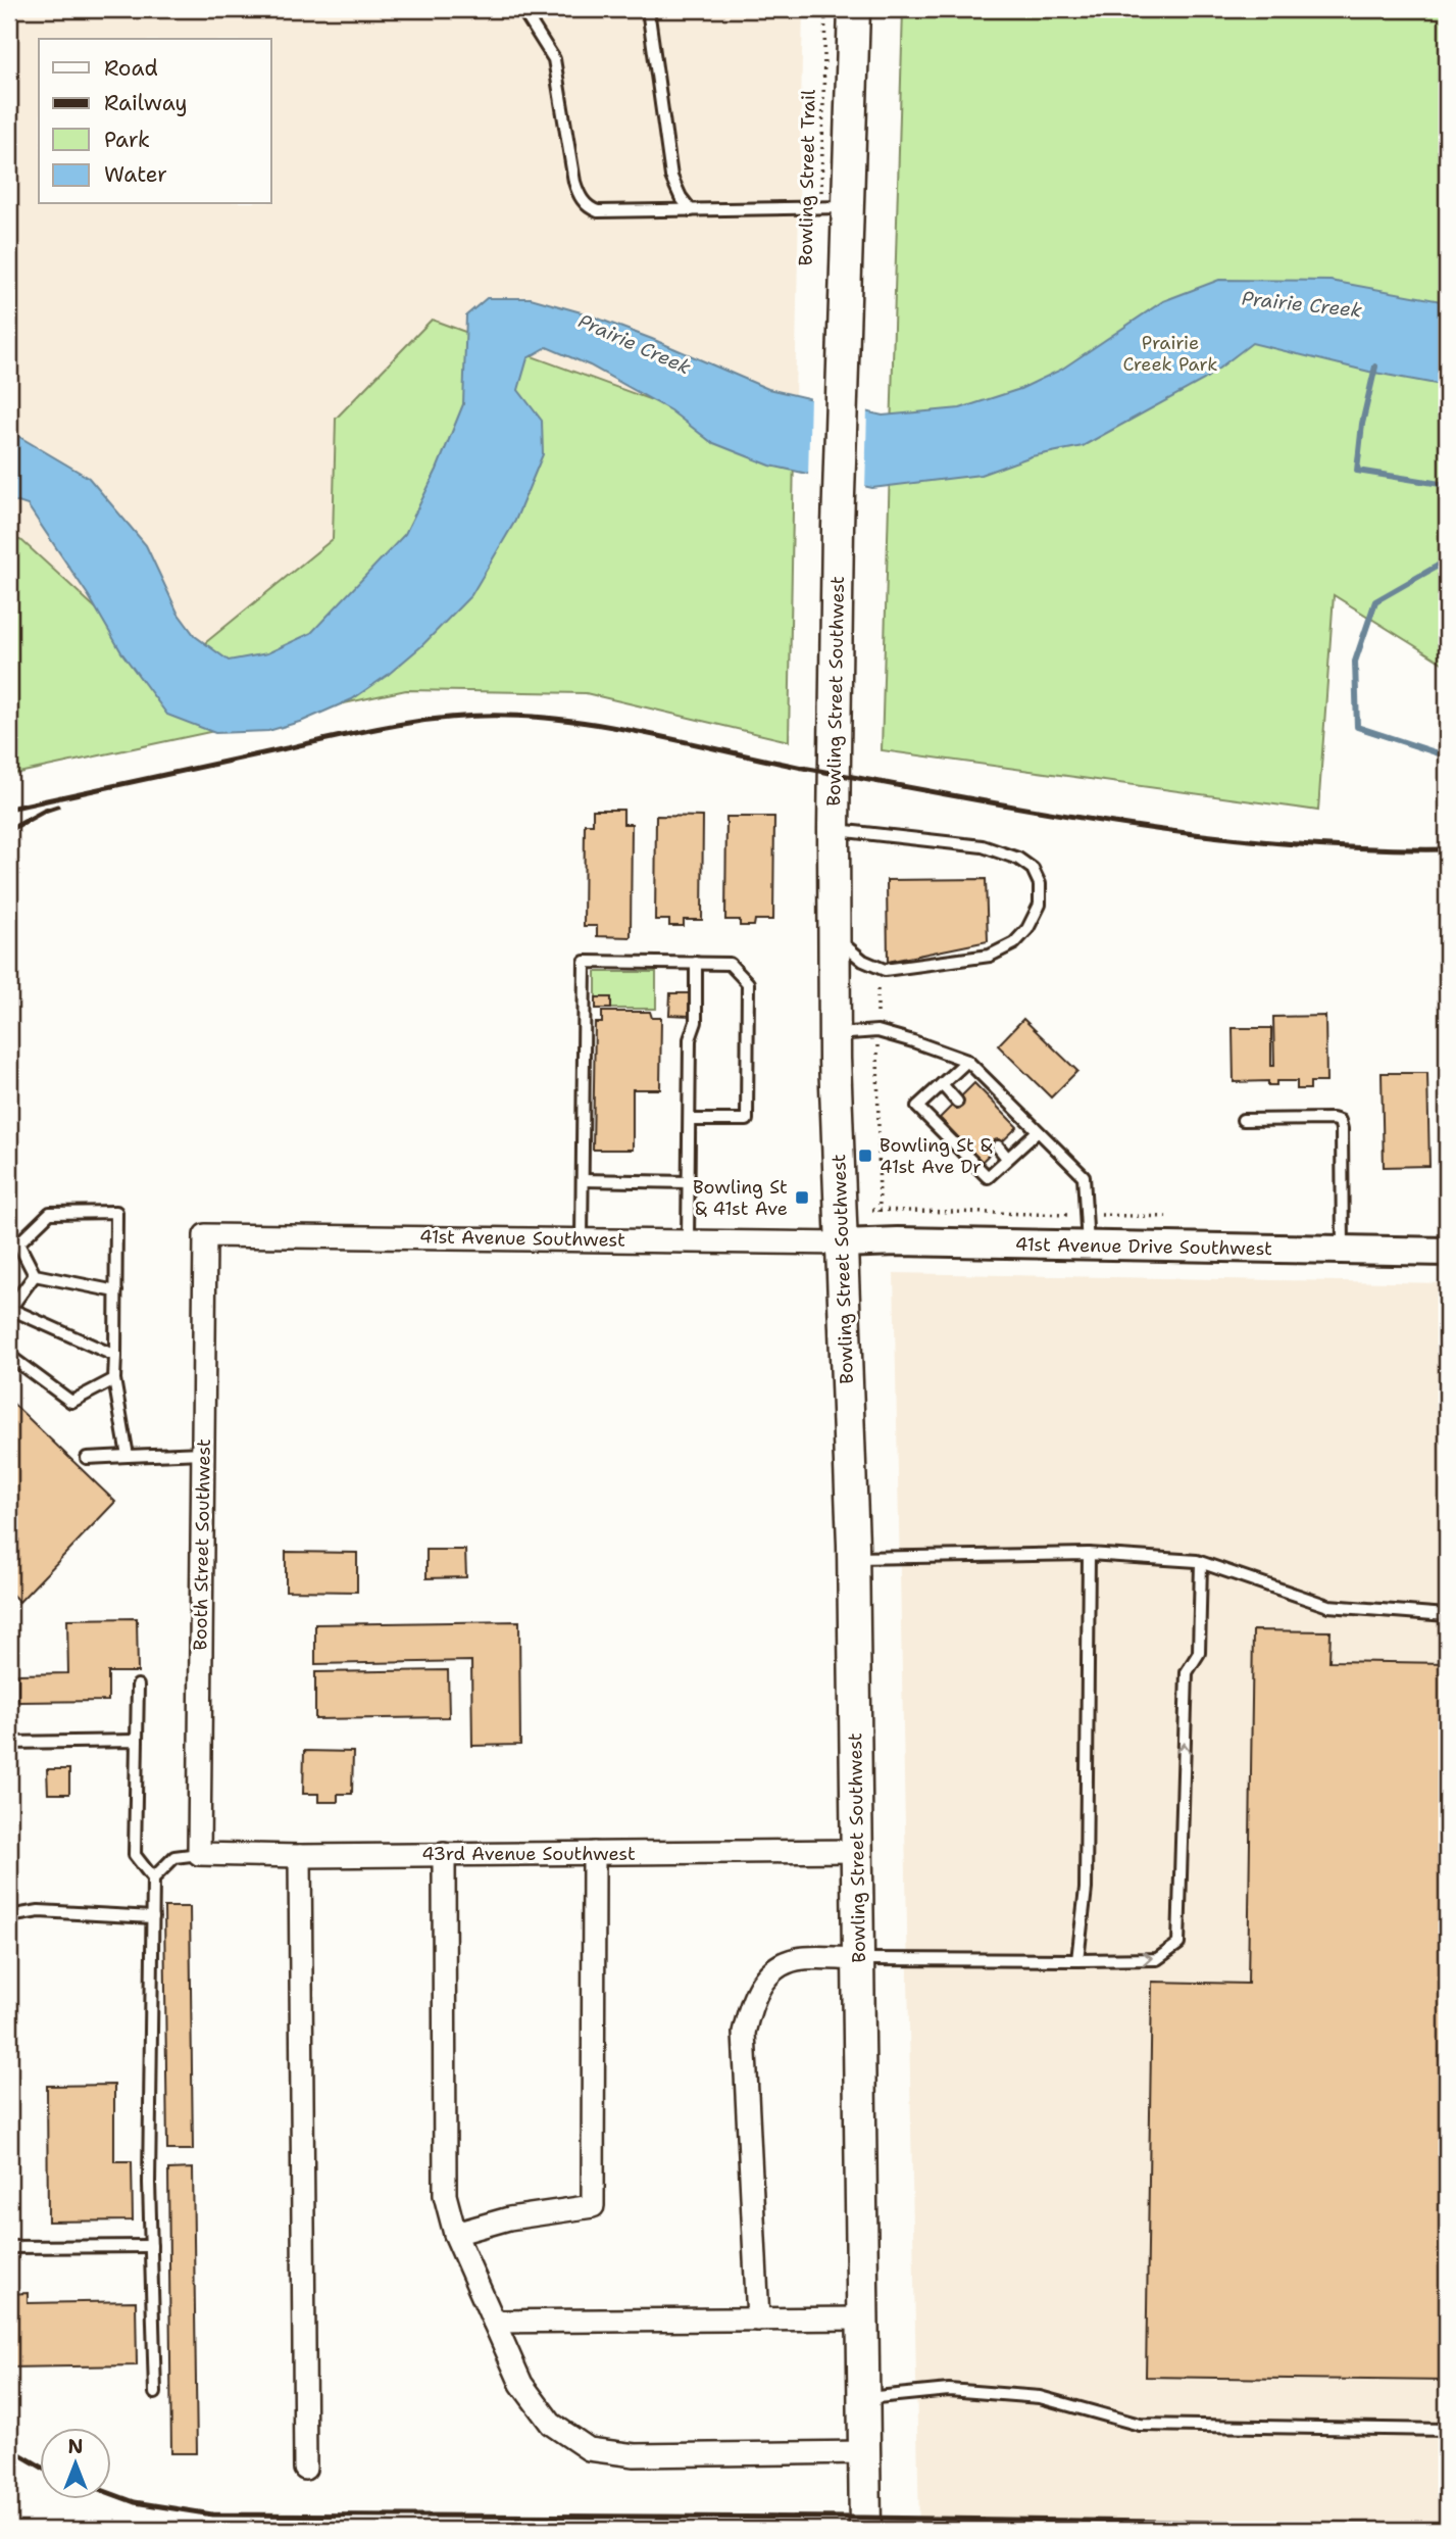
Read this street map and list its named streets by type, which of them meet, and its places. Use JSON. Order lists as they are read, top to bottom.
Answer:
{
  "streets": {
    "main road": ["Bowling Street Southwest"],
    "street": [
      "41st Avenue Southwest",
      "41st Avenue Drive Southwest",
      "Booth Street Southwest",
      "43rd Avenue Southwest"
    ],
    "path": ["Bowling Street Trail"]
  },
  "crossings": [
    ["Bowling Street Trail", "Bowling Street Southwest"],
    ["Bowling Street Southwest", "41st Avenue Southwest"],
    ["Bowling Street Southwest", "41st Avenue Drive Southwest"],
    ["Bowling Street Southwest", "43rd Avenue Southwest"],
    ["41st Avenue Southwest", "41st Avenue Drive Southwest"],
    ["41st Avenue Southwest", "Booth Street Southwest"],
    ["Booth Street Southwest", "43rd Avenue Southwest"]
  ],
  "water": ["Prairie Creek"],
  "parks": ["Prairie Creek Park"],
  "places": {
    "transit": ["Bowling St & 41st Ave Dr", "Bowling St & 41st Ave"]
  },
  "legend": [
    "Road",
    "Railway",
    "Park",
    "Water"
  ],
  "north": "top"
}
